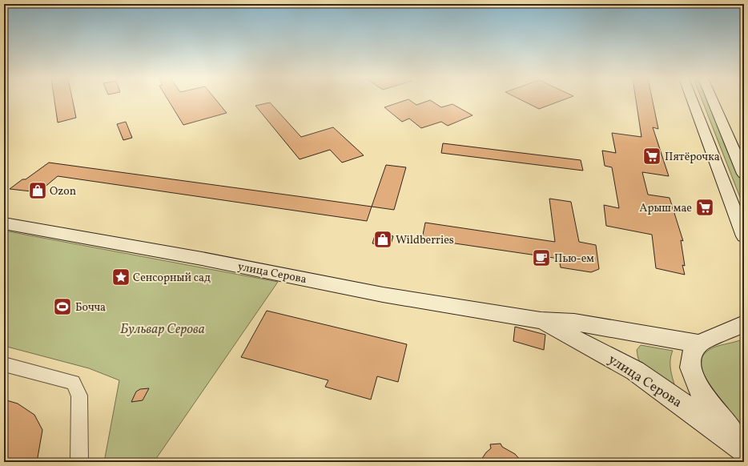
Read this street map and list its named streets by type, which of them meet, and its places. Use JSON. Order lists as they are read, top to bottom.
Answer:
{
  "streets": {
    "main road": ["улица Серова"]
  },
  "parks": ["Бульвар Серова"],
  "places": {
    "supermarket": ["Пятёрочка", "Арыш мае"],
    "shop": ["Ozon", "Wildberries"],
    "cafe": ["Пью-ем"],
    "place": ["Сенсорный сад"],
    "sports": ["Бочча"]
  }
}
